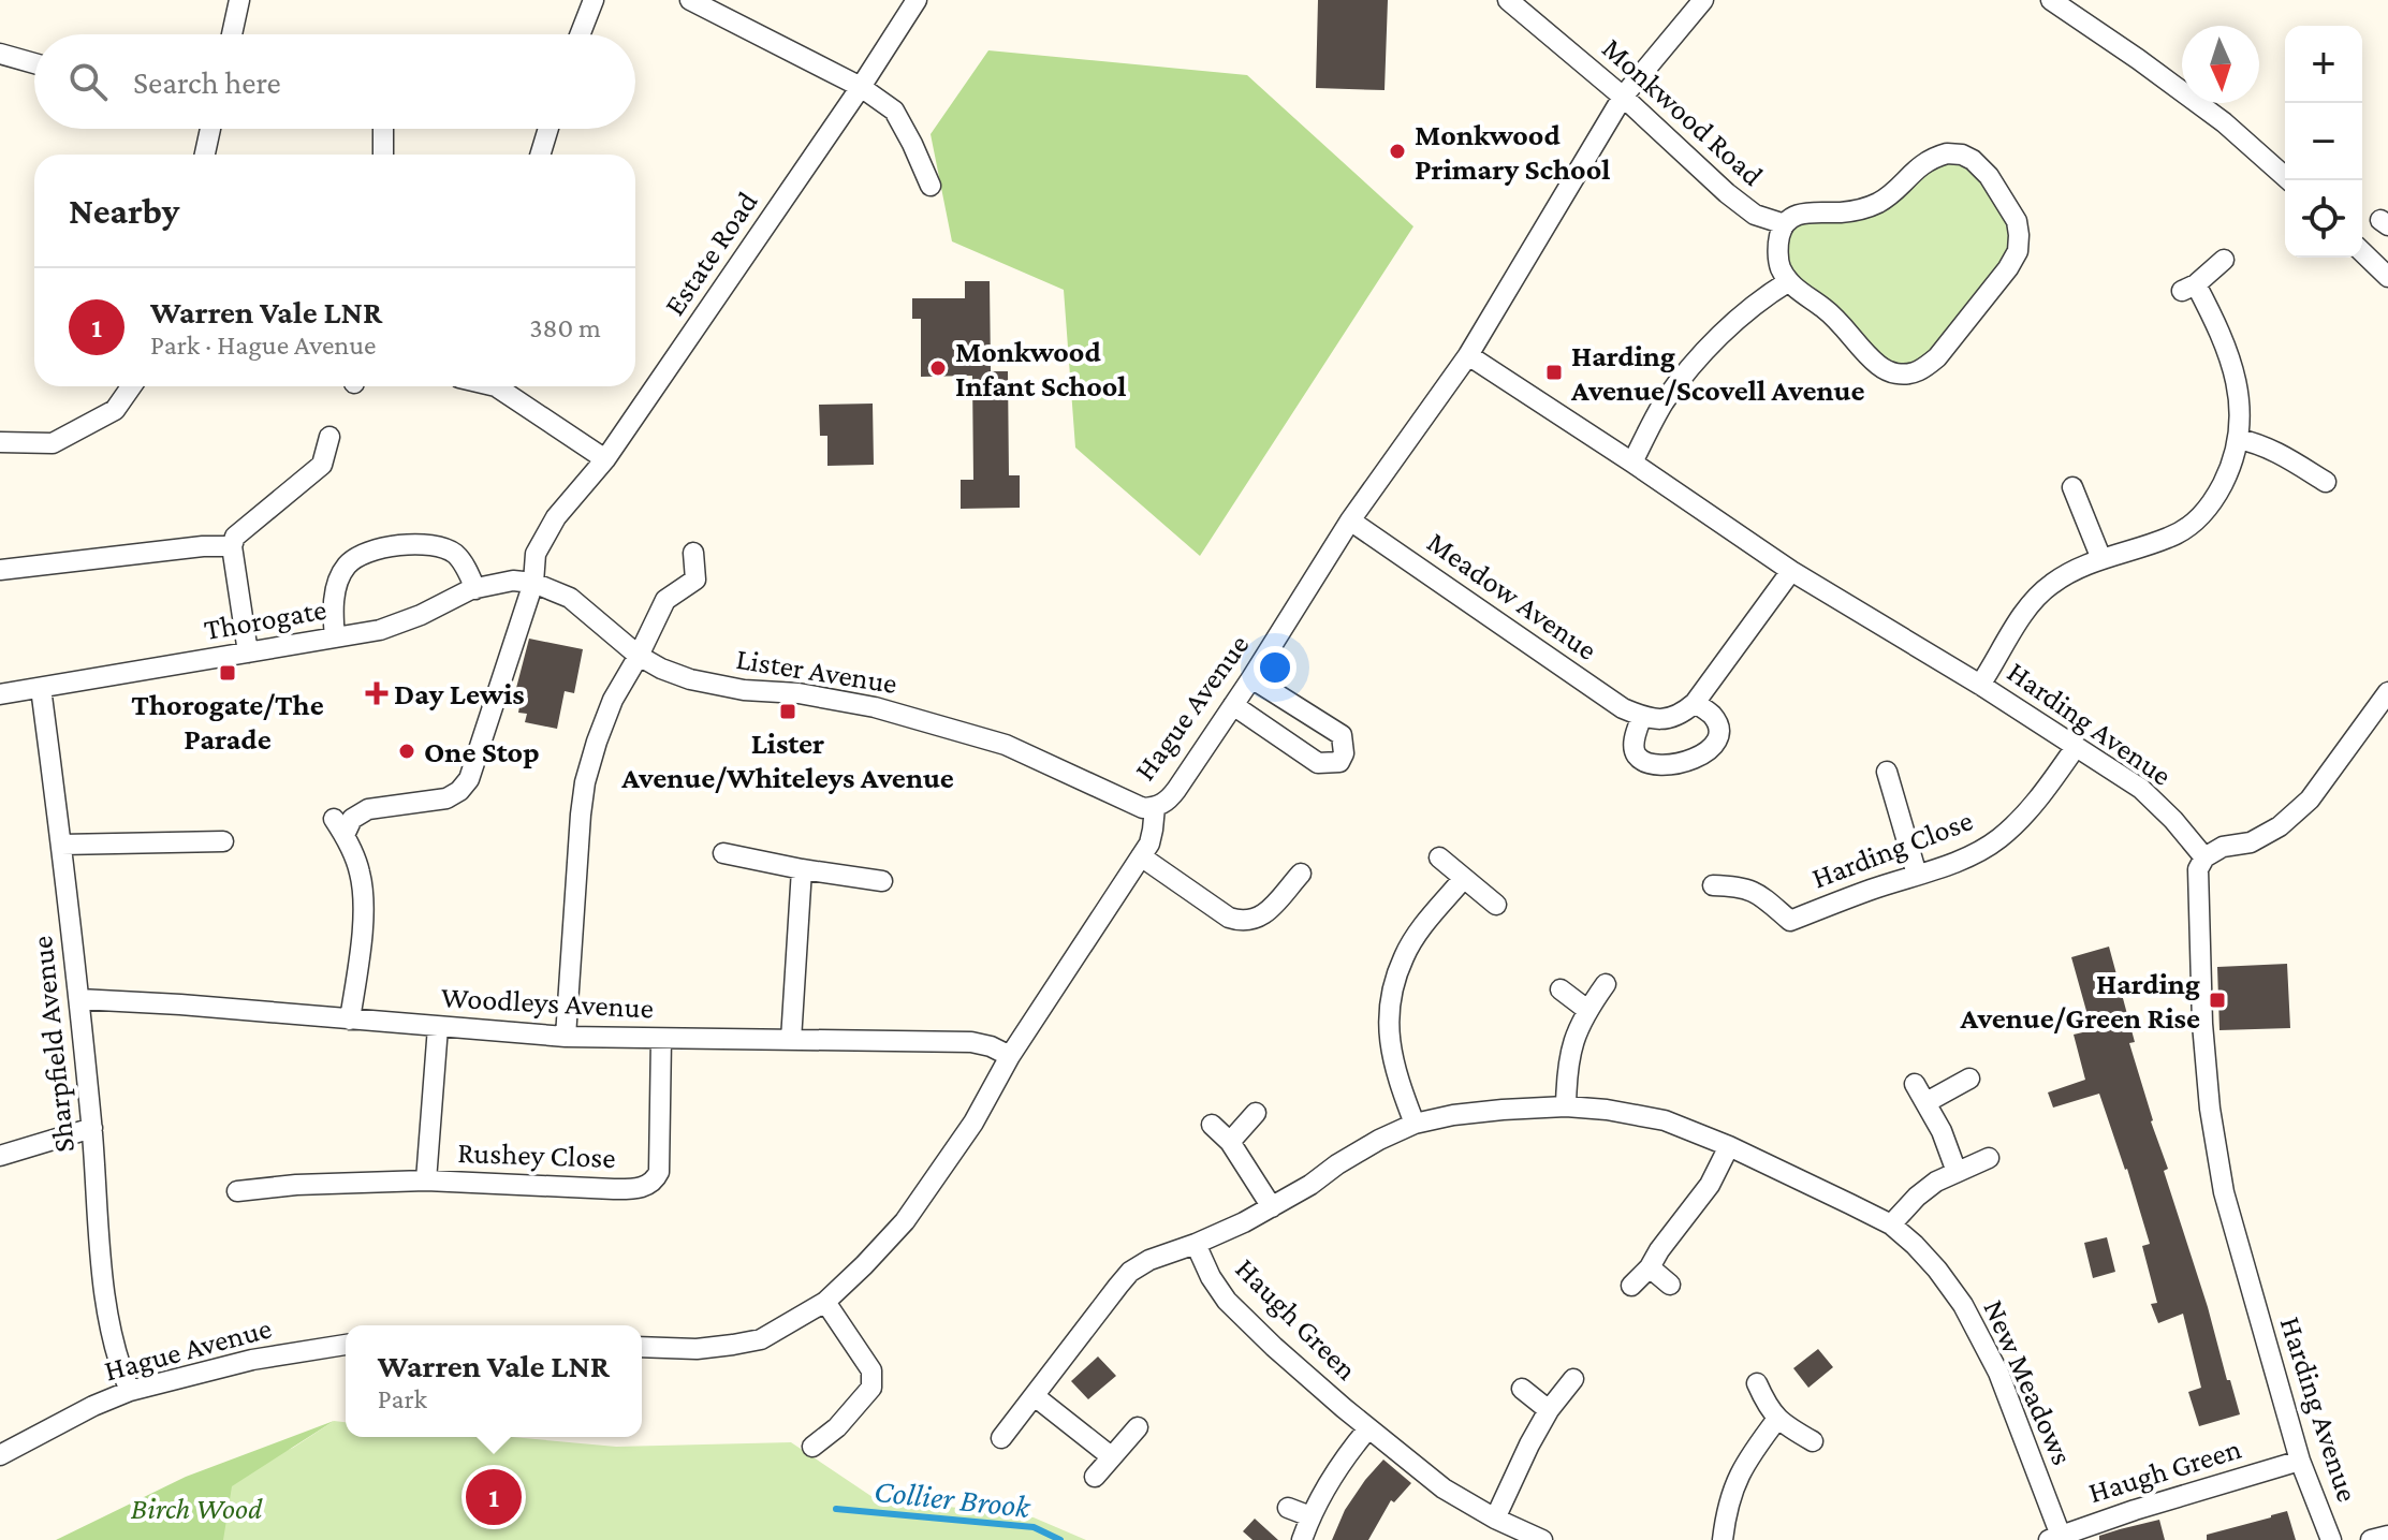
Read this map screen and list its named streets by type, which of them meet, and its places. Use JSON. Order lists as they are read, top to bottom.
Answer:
{
  "streets": {
    "street": [
      "Monkwood Road",
      "Estate Road",
      "Meadow Avenue",
      "Thorogate",
      "Lister Avenue",
      "Hague Avenue",
      "Harding Avenue",
      "Harding Close",
      "Woodleys Avenue",
      "Sharpfield Avenue",
      "Rushey Close",
      "Haugh Green",
      "New Meadows"
    ]
  },
  "crossings": [
    ["Monkwood Road", "Hague Avenue"],
    ["Estate Road", "Thorogate"],
    ["Estate Road", "Lister Avenue"],
    ["Estate Road", "Woodleys Avenue"],
    ["Meadow Avenue", "Hague Avenue"],
    ["Thorogate", "Lister Avenue"],
    ["Thorogate", "Sharpfield Avenue"],
    ["Lister Avenue", "Hague Avenue"],
    ["Hague Avenue", "Harding Avenue"],
    ["Hague Avenue", "Woodleys Avenue"],
    ["Hague Avenue", "Sharpfield Avenue"],
    ["Harding Avenue", "Harding Close"],
    ["Harding Avenue", "Haugh Green"],
    ["Woodleys Avenue", "Sharpfield Avenue"],
    ["Woodleys Avenue", "Rushey Close"],
    ["Haugh Green", "New Meadows"]
  ],
  "water": ["Collier Brook"],
  "parks": ["Birch Wood"],
  "places": {
    "other": ["Monkwood Primary School", "Monkwood Infant School", "One Stop"],
    "transit": [
      "Harding Avenue/Scovell Avenue",
      "Thorogate/The Parade",
      "Lister Avenue/Whiteleys Avenue",
      "Harding Avenue/Green Rise"
    ],
    "health": ["Day Lewis"]
  },
  "north": "bottom",
  "page": {
    "map_buttons": ["+", "−"],
    "search": "Search here",
    "heading": "Nearby",
    "list": [
      {
        "mark": "1",
        "name": "Warren Vale LNR",
        "note": "Park · Hague Avenue",
        "value": "380 m"
      }
    ],
    "popup": ["Warren Vale LNR", "Park"],
    "pins": "1"
  }
}
